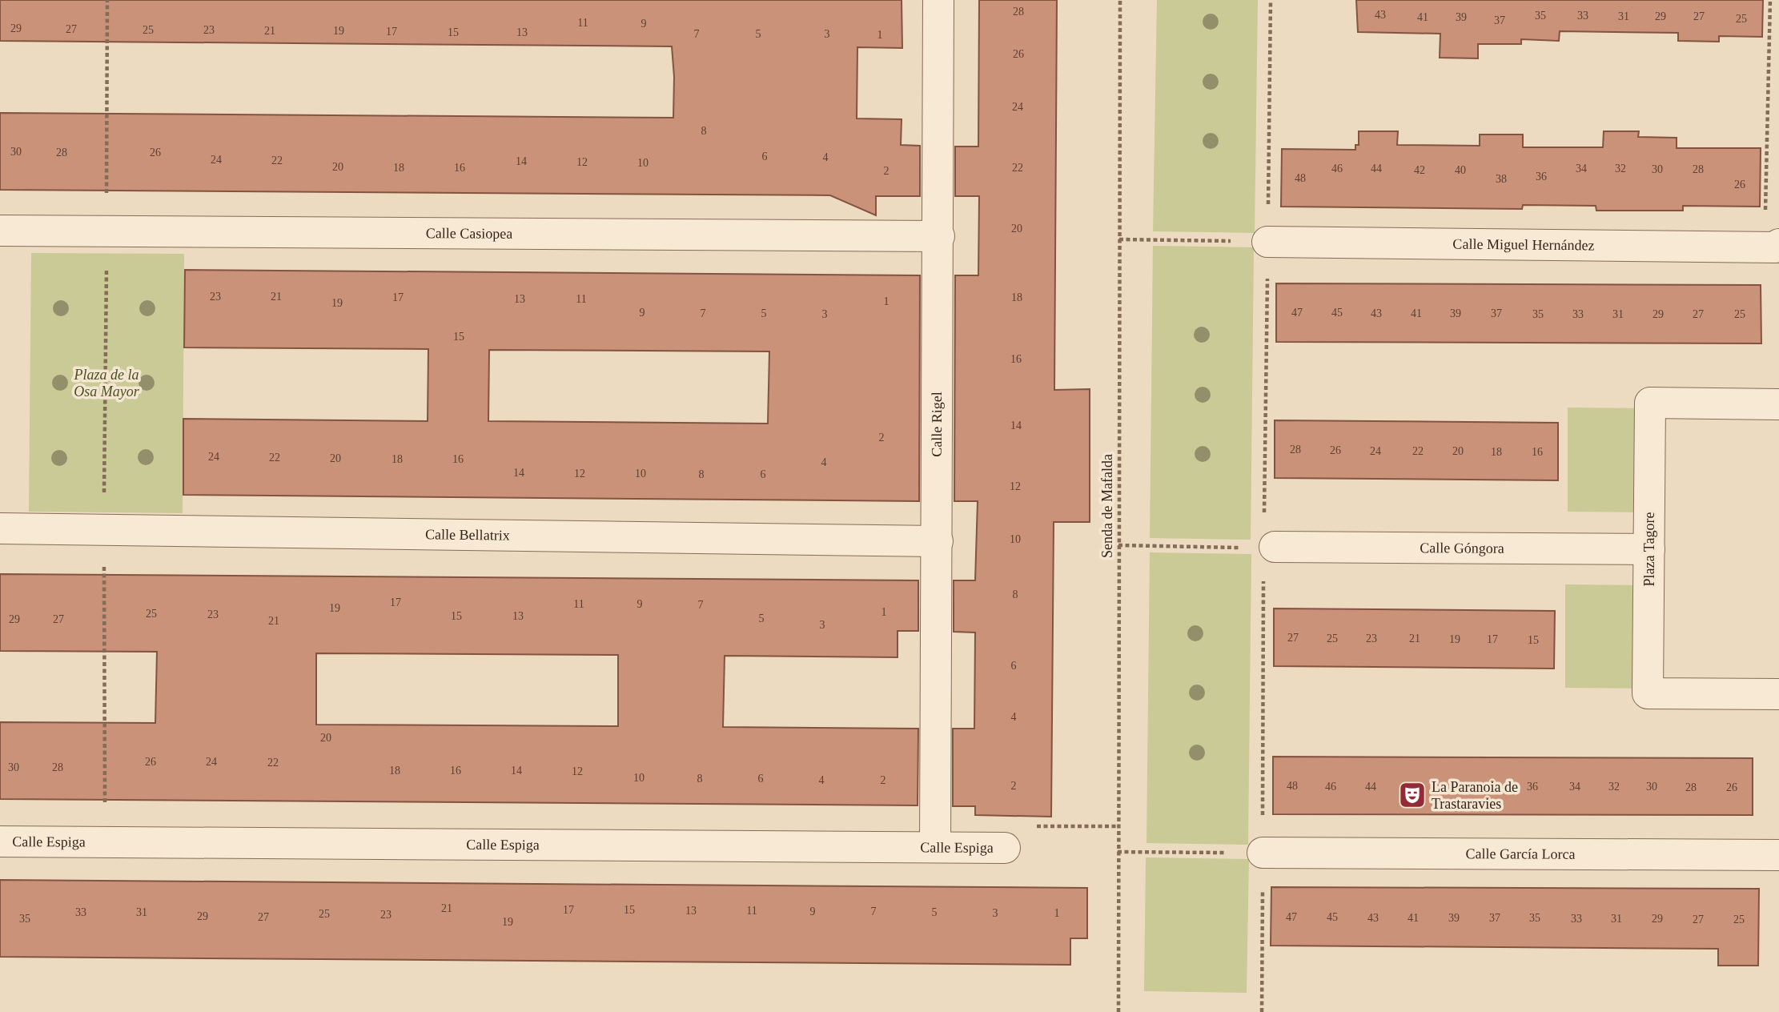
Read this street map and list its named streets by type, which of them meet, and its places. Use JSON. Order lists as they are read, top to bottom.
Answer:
{
  "streets": {
    "street": [
      "Calle Casiopea",
      "Calle Miguel Hernández",
      "Calle Rigel",
      "Calle Bellatrix",
      "Calle Góngora",
      "Plaza Tagore",
      "Calle Espiga",
      "Calle García Lorca"
    ],
    "path": ["Senda de Mafalda"]
  },
  "crossings": [
    ["Calle Casiopea", "Calle Rigel"],
    ["Calle Rigel", "Calle Bellatrix"],
    ["Calle Rigel", "Calle Espiga"],
    ["Calle Góngora", "Plaza Tagore"]
  ],
  "parks": ["Plaza de la Osa Mayor"],
  "places": {
    "theatre": ["La Paranoia de Trastaravies"]
  },
  "house_numbers": [
    "28",
    "43",
    "35",
    "33",
    "31",
    "29",
    "27",
    "41",
    "39",
    "25",
    "37",
    "11",
    "9",
    "29",
    "27",
    "25",
    "23",
    "21",
    "19",
    "17",
    "15",
    "13",
    "7",
    "5",
    "3",
    "1",
    "26",
    "24",
    "8",
    "30",
    "28",
    "26",
    "6",
    "4",
    "24",
    "22",
    "14",
    "12",
    "10",
    "20",
    "18",
    "16",
    "22",
    "46",
    "44",
    "34",
    "32",
    "30",
    "28",
    "42",
    "40",
    "2",
    "36",
    "48",
    "38",
    "26",
    "20",
    "23",
    "21",
    "17",
    "18",
    "13",
    "11",
    "1",
    "19",
    "9",
    "47",
    "45",
    "7",
    "5",
    "43",
    "41",
    "39",
    "37",
    "3",
    "35",
    "33",
    "31",
    "29",
    "27",
    "25",
    "15",
    "16",
    "14",
    "2",
    "28",
    "26",
    "24",
    "22",
    "20",
    "18",
    "16",
    "24",
    "22",
    "20",
    "18",
    "16",
    "4",
    "14",
    "12",
    "10",
    "8",
    "6",
    "12",
    "10",
    "8",
    "17",
    "11",
    "9",
    "7",
    "19",
    "1",
    "25",
    "23",
    "15",
    "13",
    "5",
    "29",
    "27",
    "21",
    "3",
    "27",
    "25",
    "23",
    "21",
    "19",
    "17",
    "15",
    "6",
    "4",
    "20",
    "26",
    "24",
    "22",
    "30",
    "28",
    "18",
    "16",
    "14",
    "12",
    "10",
    "8",
    "6",
    "4",
    "2",
    "2",
    "48",
    "46",
    "44",
    "36",
    "34",
    "32",
    "30",
    "28",
    "26",
    "21",
    "17",
    "15",
    "13",
    "11",
    "9",
    "7",
    "33",
    "31",
    "5",
    "3",
    "1",
    "25",
    "23",
    "29",
    "27",
    "47",
    "45",
    "43",
    "41",
    "39",
    "37",
    "35",
    "35",
    "33",
    "31",
    "29",
    "27",
    "25",
    "19"
  ]
}
